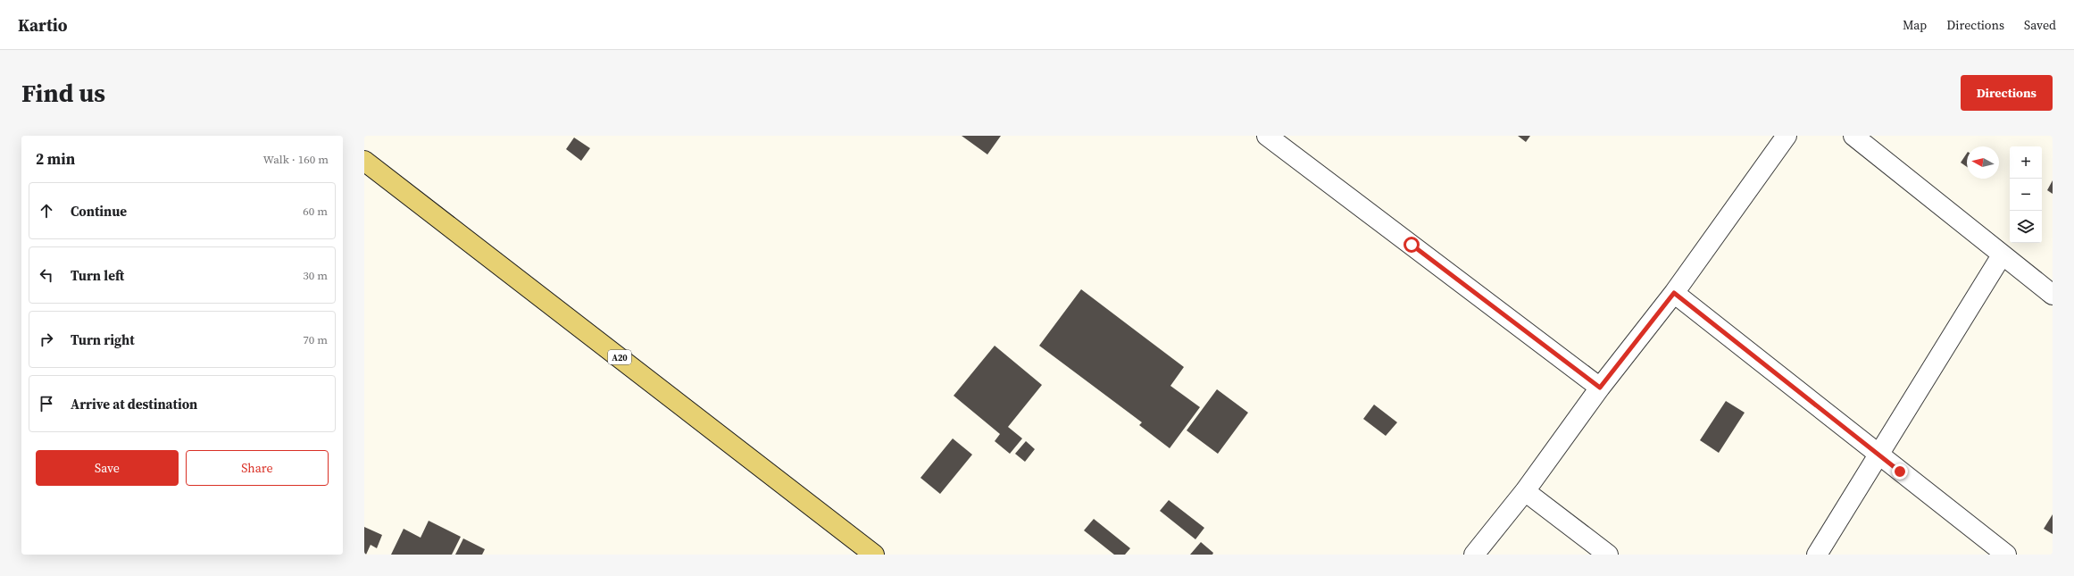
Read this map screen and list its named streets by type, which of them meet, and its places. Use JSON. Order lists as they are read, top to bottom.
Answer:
{
  "streets": {
    "main road": ["A20"]
  },
  "north": "left",
  "page": {
    "header": "Kartio",
    "nav": ["Map", "Directions", "Saved"],
    "buttons": [
      "Directions",
      ["Save", "Share"]
    ],
    "title": "Find us",
    "heading": ["2 min", "Walk · 160 m"],
    "map_buttons": ["+", "−"],
    "list": [
      ["Continue", "60 m"],
      ["Turn left", "30 m"],
      ["Turn right", "70 m"],
      "Arrive at destination"
    ]
  }
}
